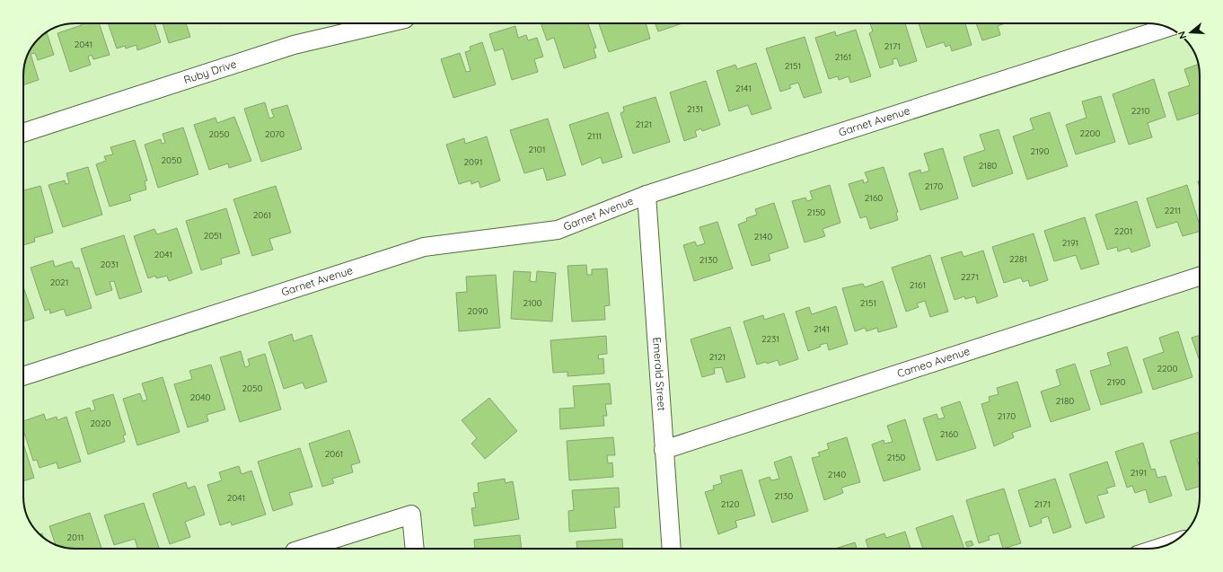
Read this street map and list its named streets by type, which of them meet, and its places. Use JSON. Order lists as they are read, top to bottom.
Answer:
{
  "streets": {
    "street": [
      "Ruby Drive",
      "Garnet Avenue",
      "Cameo Avenue",
      "Emerald Street"
    ]
  },
  "crossings": [
    ["Garnet Avenue", "Emerald Street"],
    ["Cameo Avenue", "Emerald Street"]
  ],
  "house_numbers": [
    "2041",
    "2171",
    "2161",
    "2151",
    "2141",
    "2131",
    "2210",
    "2121",
    "2200",
    "2050",
    "2070",
    "2111",
    "2101",
    "2190",
    "2050",
    "2091",
    "2180",
    "2170",
    "2160",
    "2211",
    "2150",
    "2061",
    "2201",
    "2051",
    "2140",
    "2191",
    "2041",
    "2281",
    "2130",
    "2031",
    "2271",
    "2021",
    "2161",
    "2100",
    "2151",
    "2090",
    "2141",
    "2231",
    "2121",
    "2200",
    "2190",
    "2050",
    "2040",
    "2180",
    "2170",
    "2020",
    "2160",
    "2061",
    "2150",
    "2191",
    "2140",
    "2130",
    "2041",
    "2120",
    "2171",
    "2011"
  ],
  "north": "left"
}
